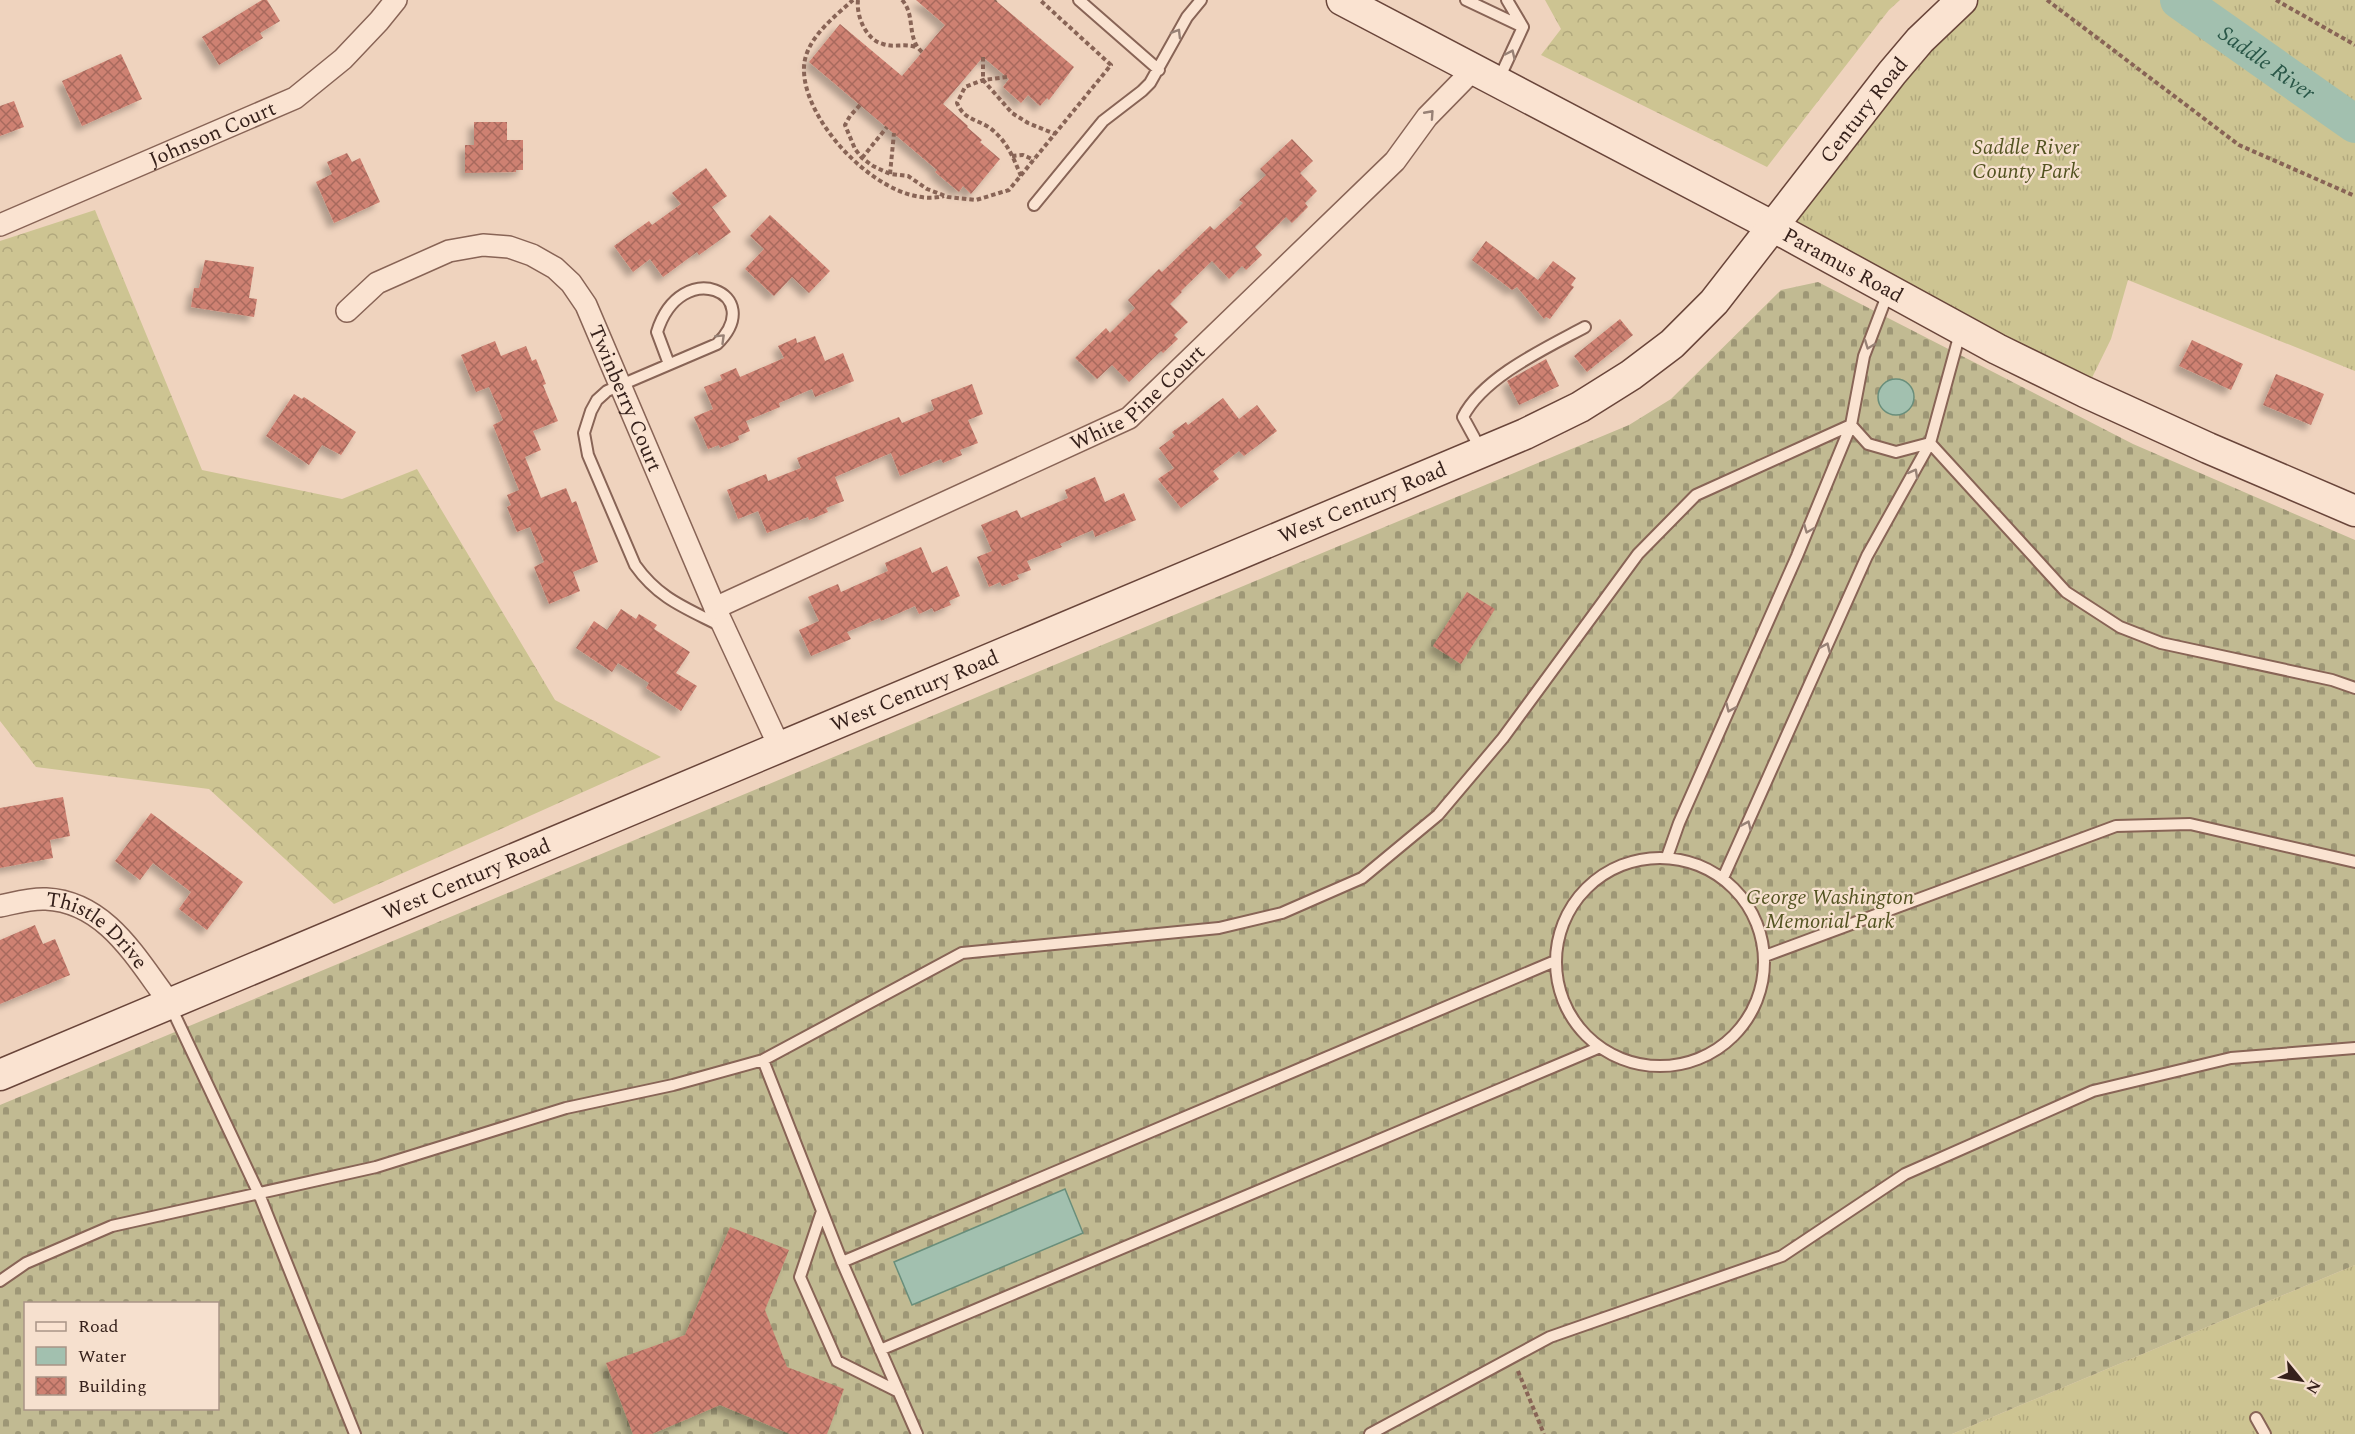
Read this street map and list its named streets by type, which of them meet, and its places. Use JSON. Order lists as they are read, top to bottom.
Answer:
{
  "streets": {
    "main road": ["Century Road", "Paramus Road", "West Century Road"],
    "street": [
      "Johnson Court",
      "White Pine Court",
      "Twinberry Court",
      "Thistle Drive"
    ]
  },
  "crossings": [
    ["Century Road", "Paramus Road"],
    ["Century Road", "West Century Road"],
    ["Paramus Road", "White Pine Court"],
    ["Paramus Road", "West Century Road"],
    ["White Pine Court", "Twinberry Court"],
    ["Twinberry Court", "West Century Road"],
    ["West Century Road", "Thistle Drive"]
  ],
  "one_way": ["White Pine Court"],
  "water": ["Saddle River"],
  "parks": ["Saddle River County Park", "George Washington Memorial Park"],
  "legend": ["Road", "Water", "Building"],
  "north": "bottom right"
}
